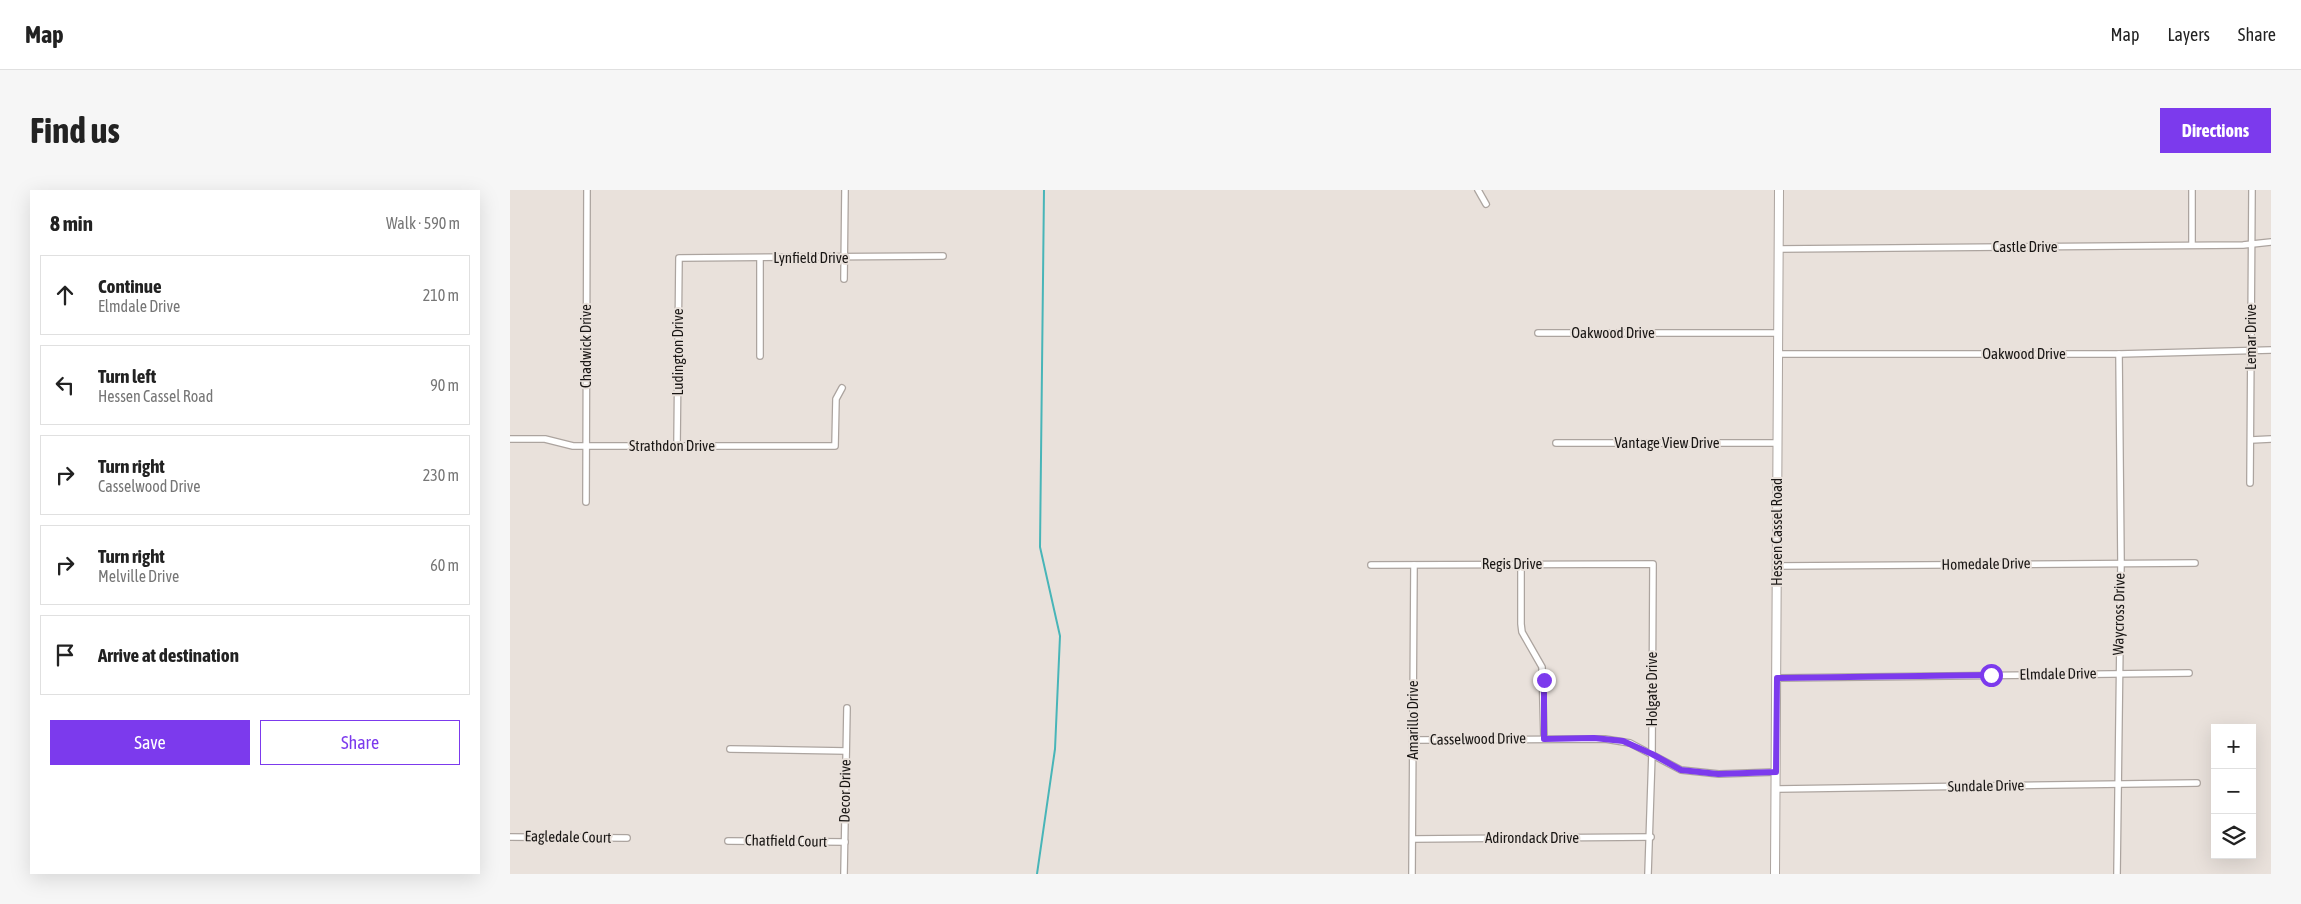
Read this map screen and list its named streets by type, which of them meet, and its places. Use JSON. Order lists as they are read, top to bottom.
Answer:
{
  "streets": {
    "main road": ["Hessen Cassel Road"],
    "street": [
      "Castle Drive",
      "Lynfield Drive",
      "Oakwood Drive",
      "Lemar Drive",
      "Chadwick Drive",
      "Ludington Drive",
      "Vantage View Drive",
      "Strathdon Drive",
      "Regis Drive",
      "Homedale Drive",
      "Waycross Drive",
      "Elmdale Drive",
      "Holgate Drive",
      "Amarillo Drive",
      "Casselwood Drive",
      "Sundale Drive",
      "Decor Drive",
      "Eagledale Court",
      "Adirondack Drive",
      "Chatfield Court"
    ]
  },
  "crossings": [
    ["Castle Drive", "Lemar Drive"],
    ["Castle Drive", "Hessen Cassel Road"],
    ["Lynfield Drive", "Ludington Drive"],
    ["Oakwood Drive", "Lemar Drive"],
    ["Oakwood Drive", "Hessen Cassel Road"],
    ["Oakwood Drive", "Waycross Drive"],
    ["Chadwick Drive", "Strathdon Drive"],
    ["Ludington Drive", "Strathdon Drive"],
    ["Vantage View Drive", "Hessen Cassel Road"],
    ["Hessen Cassel Road", "Homedale Drive"],
    ["Hessen Cassel Road", "Elmdale Drive"],
    ["Hessen Cassel Road", "Casselwood Drive"],
    ["Hessen Cassel Road", "Sundale Drive"],
    ["Regis Drive", "Holgate Drive"],
    ["Regis Drive", "Amarillo Drive"],
    ["Homedale Drive", "Waycross Drive"],
    ["Waycross Drive", "Elmdale Drive"],
    ["Waycross Drive", "Sundale Drive"],
    ["Holgate Drive", "Casselwood Drive"],
    ["Holgate Drive", "Adirondack Drive"],
    ["Amarillo Drive", "Casselwood Drive"],
    ["Amarillo Drive", "Adirondack Drive"],
    ["Decor Drive", "Chatfield Court"]
  ],
  "page": {
    "header": "Map",
    "nav": ["Map", "Layers", "Share"],
    "buttons": [
      "Directions",
      ["Save", "Share"]
    ],
    "title": "Find us",
    "heading": ["8 min", "Walk · 590 m"],
    "list": [
      ["Continue", "Elmdale Drive", "210 m"],
      ["Turn left", "Hessen Cassel Road", "90 m"],
      ["Turn right", "Casselwood Drive", "230 m"],
      ["Turn right", "Melville Drive", "60 m"],
      "Arrive at destination"
    ],
    "map_buttons": ["+", "−"]
  }
}
